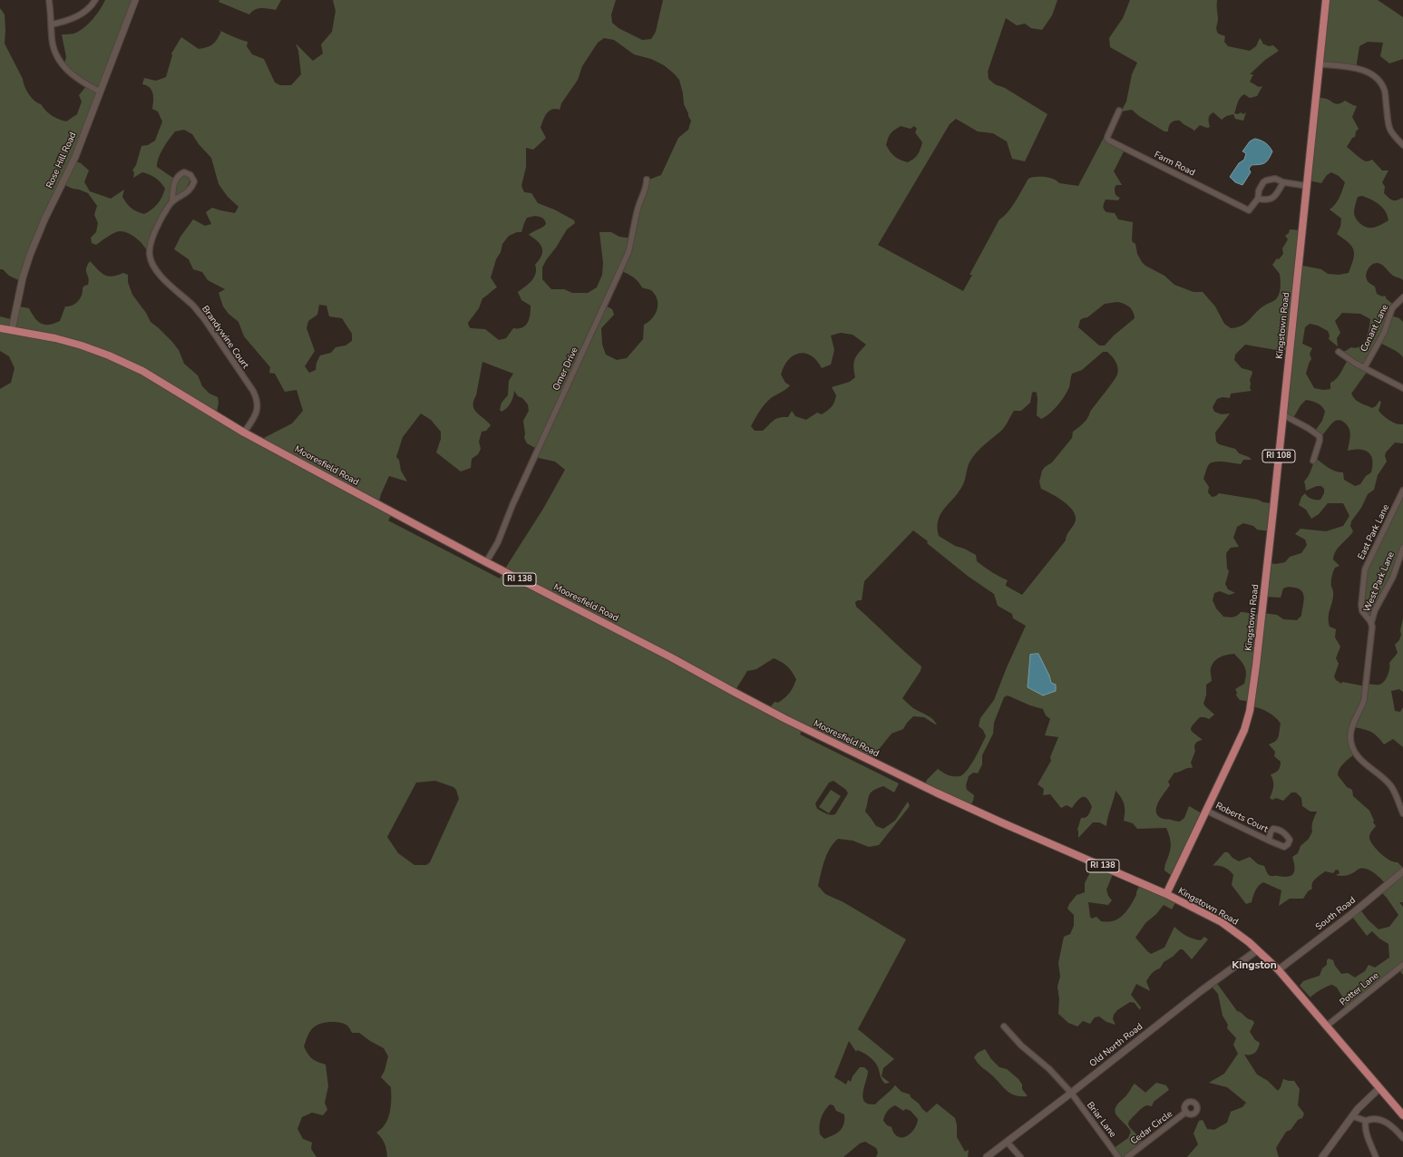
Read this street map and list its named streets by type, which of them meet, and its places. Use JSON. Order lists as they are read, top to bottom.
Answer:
{
  "streets": {
    "main road": [
      "Kingstown Road",
      "RI 108",
      "Mooresfield Road",
      "RI 138"
    ],
    "street": [
      "Rose Hill Road",
      "Farm Road",
      "Conant Lane",
      "Brandywine Court",
      "Omer Drive",
      "East Park Lane",
      "West Park Lane",
      "Roberts Court",
      "South Road",
      "Potter Lane",
      "Old North Road",
      "Briar Lane",
      "Cedar Circle"
    ]
  },
  "crossings": [
    ["Rose Hill Road", "Mooresfield Road"],
    ["Farm Road", "Kingstown Road"],
    ["Kingstown Road", "Mooresfield Road"],
    ["Kingstown Road", "Roberts Court"],
    ["Kingstown Road", "South Road"],
    ["Kingstown Road", "Potter Lane"],
    ["Kingstown Road", "Old North Road"],
    ["Brandywine Court", "Mooresfield Road"],
    ["Omer Drive", "Mooresfield Road"],
    ["East Park Lane", "West Park Lane"],
    ["Old North Road", "Briar Lane"]
  ],
  "districts": ["Kingston"]
}
